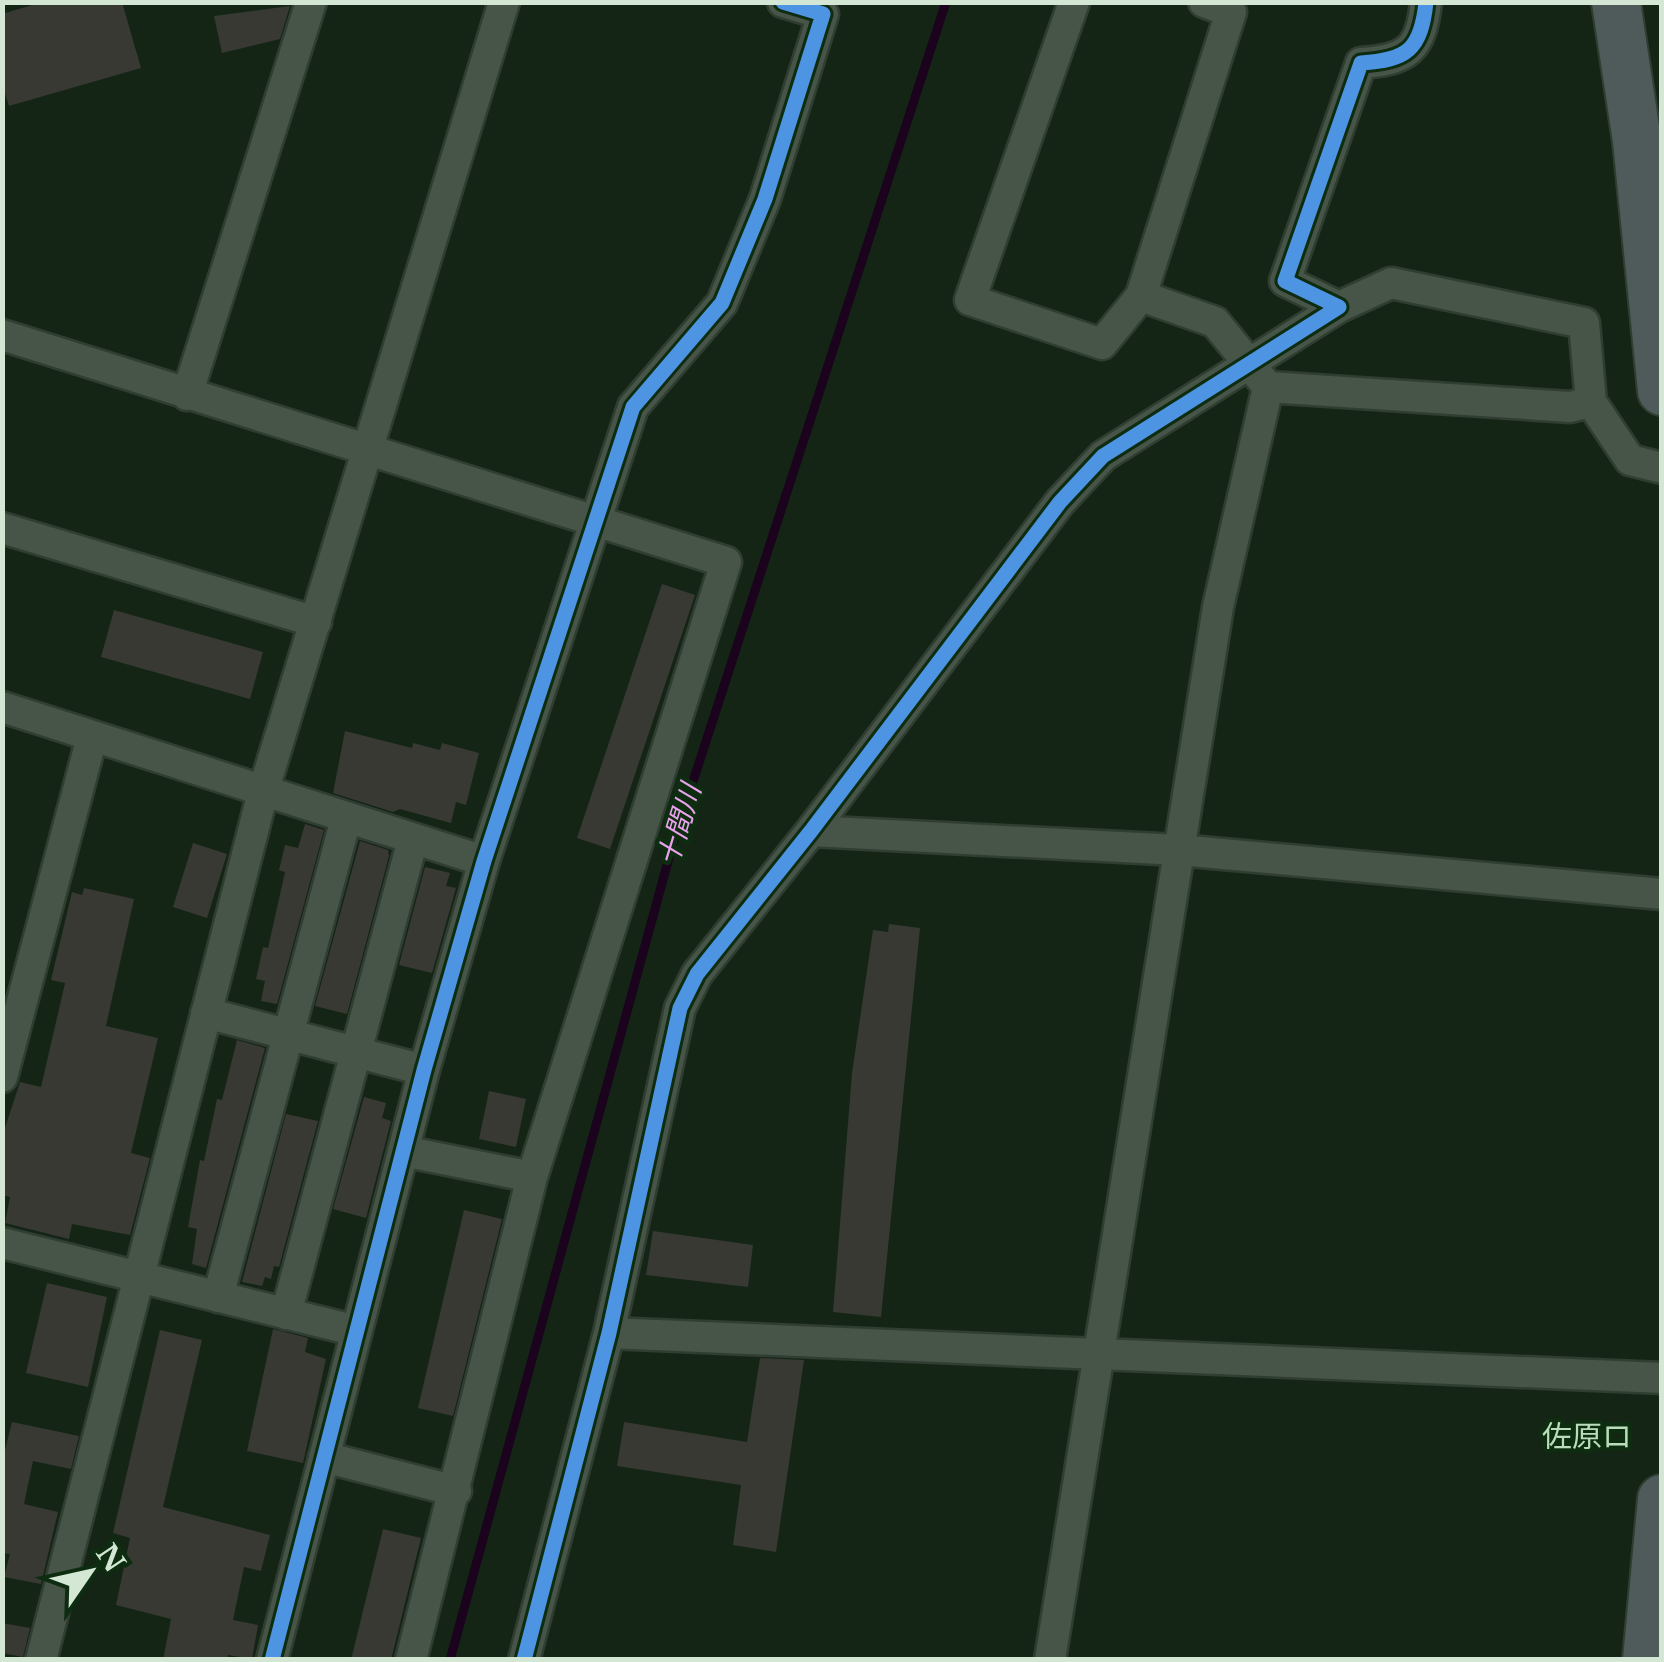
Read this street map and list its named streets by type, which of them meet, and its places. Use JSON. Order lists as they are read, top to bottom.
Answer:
{
  "districts": ["佐原ロ"],
  "water": ["十間川"],
  "north": "top right"
}
